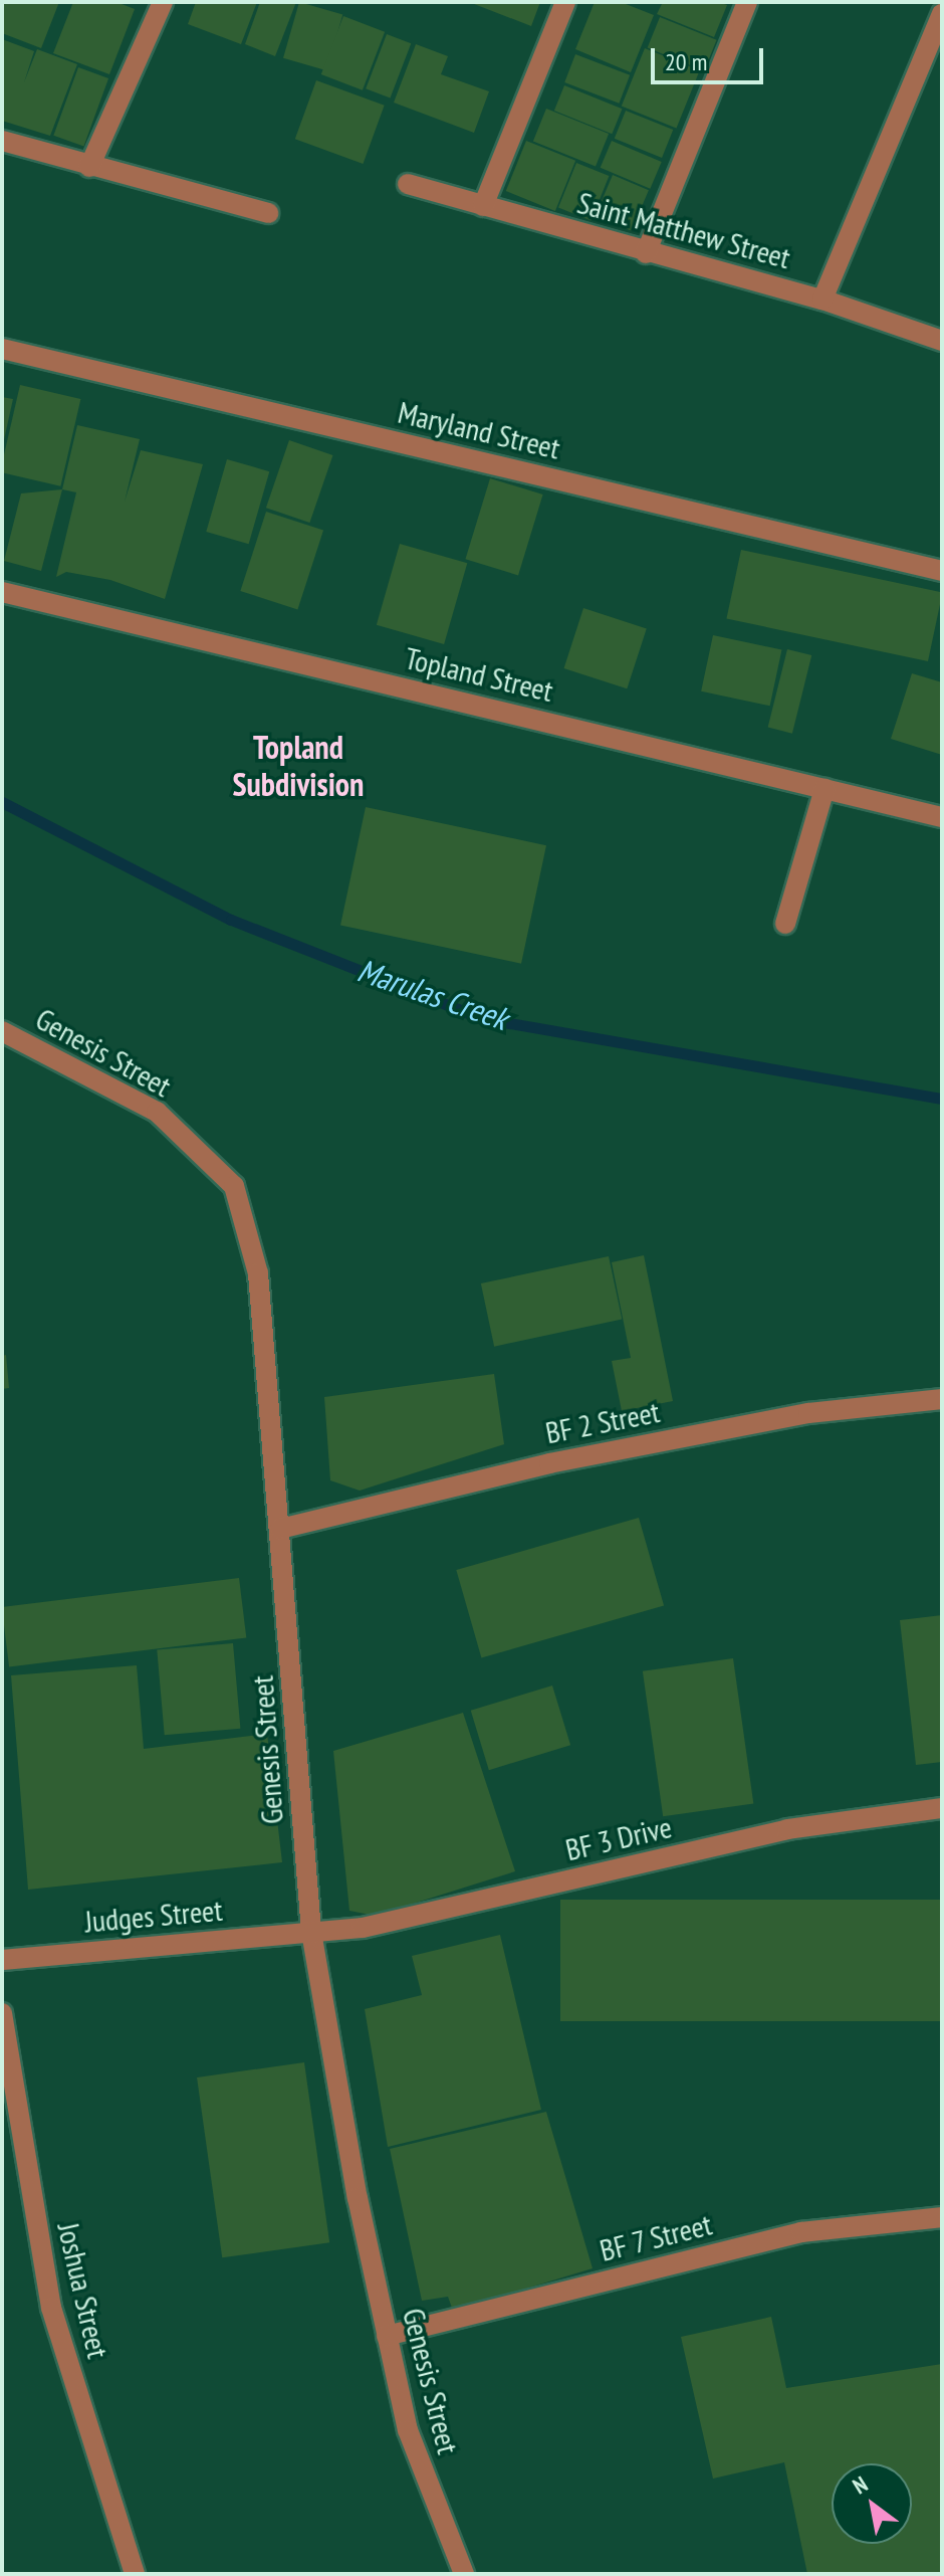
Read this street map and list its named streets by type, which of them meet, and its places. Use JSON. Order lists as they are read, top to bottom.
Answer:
{
  "streets": {
    "street": [
      "Saint Matthew Street",
      "Maryland Street",
      "Topland Street",
      "Genesis Street",
      "BF 2 Street",
      "BF 3 Drive",
      "Judges Street",
      "BF 7 Street",
      "Joshua Street"
    ]
  },
  "crossings": [
    ["Genesis Street", "BF 2 Street"],
    ["Genesis Street", "BF 3 Drive"],
    ["Genesis Street", "Judges Street"],
    ["Genesis Street", "BF 7 Street"],
    ["BF 3 Drive", "Judges Street"]
  ],
  "districts": ["Topland Subdivision"],
  "water": ["Marulas Creek"],
  "scale_bar": "20 m",
  "north": "top left"
}
